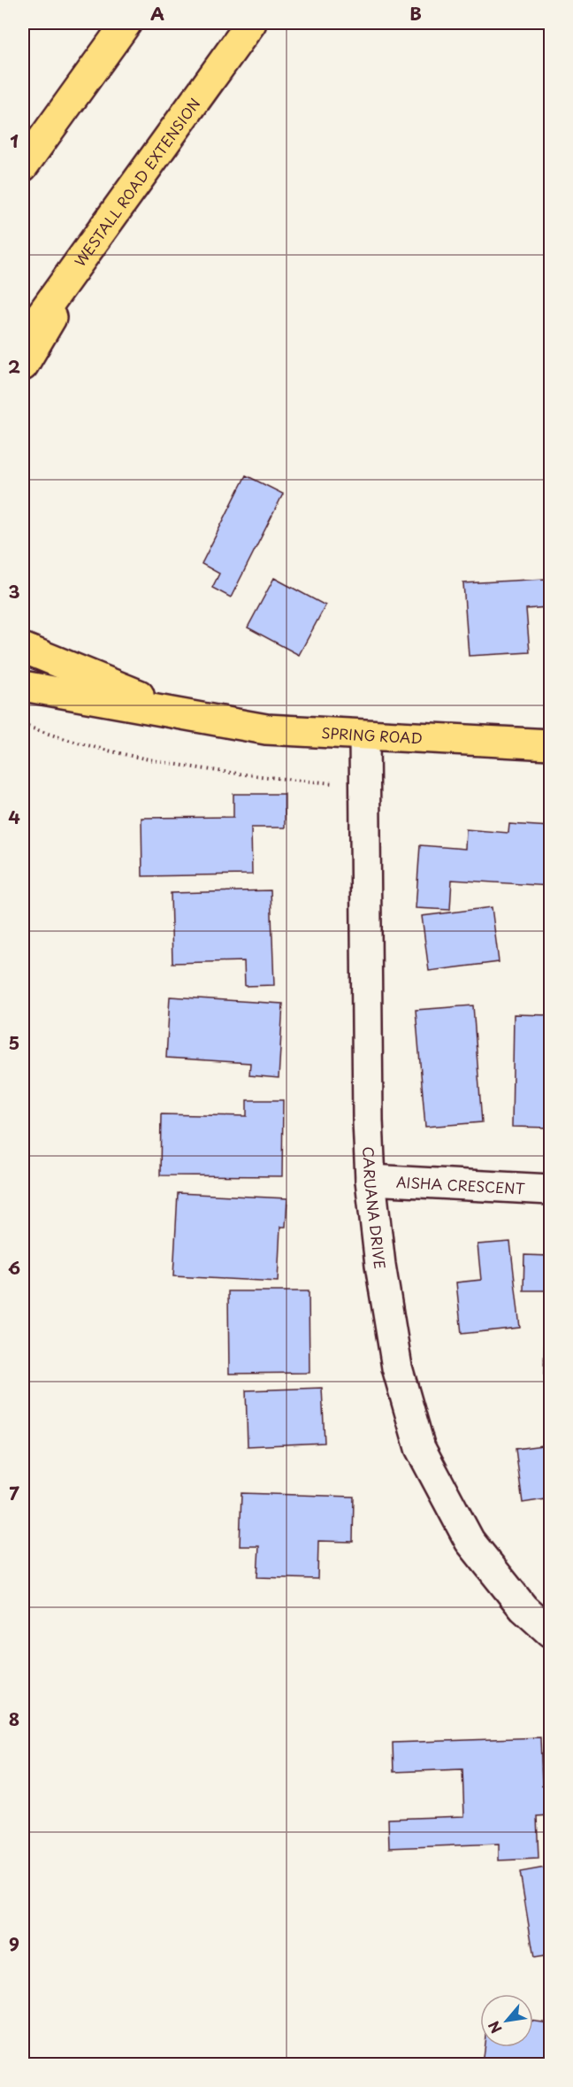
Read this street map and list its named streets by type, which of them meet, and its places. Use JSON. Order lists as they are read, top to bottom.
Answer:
{
  "streets": {
    "main road": ["WESTALL ROAD EXTENSION", "SPRING ROAD"],
    "street": ["AISHA CRESCENT", "CARUANA DRIVE"]
  },
  "crossings": [
    ["SPRING ROAD", "CARUANA DRIVE"],
    ["AISHA CRESCENT", "CARUANA DRIVE"]
  ],
  "north": "bottom left",
  "grid": {
    "columns": ["A", "B"],
    "rows": [
      "1",
      "2",
      "3",
      "4",
      "5",
      "6",
      "7",
      "8",
      "9"
    ]
  }
}
